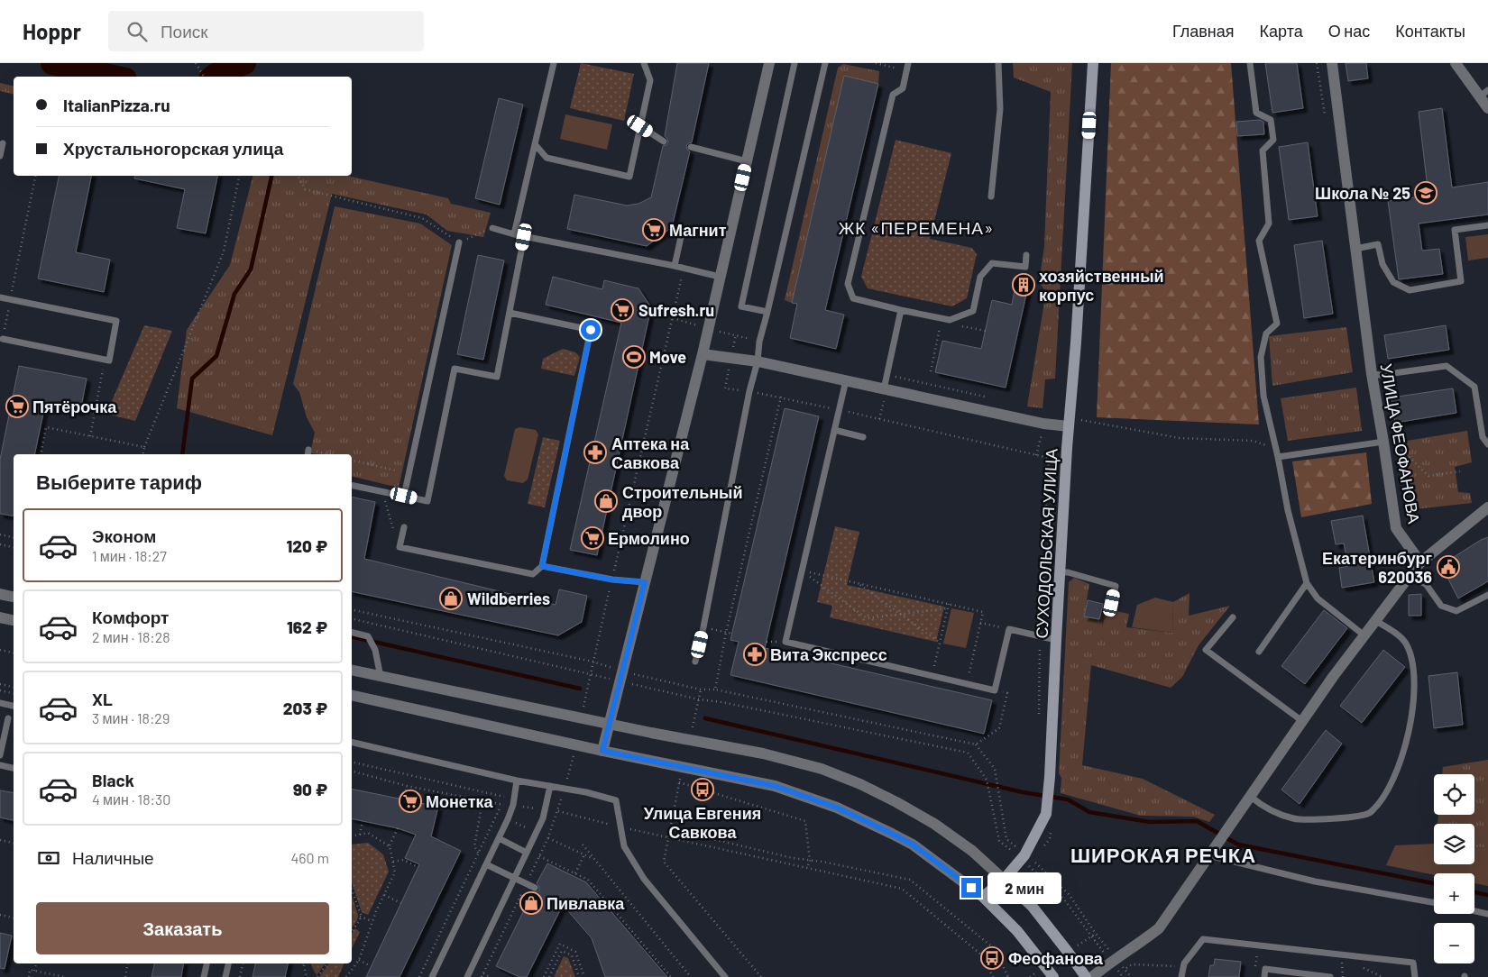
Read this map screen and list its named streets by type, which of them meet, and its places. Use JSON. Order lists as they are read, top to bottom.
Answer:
{
  "streets": {
    "main road": ["СУХОДОЛЬСКАЯ УЛИЦА"],
    "street": ["УЛИЦА ФЕОФАНОВА"]
  },
  "districts": ["ЖК «ПЕРЕМЕНА»", "ШИРОКАЯ РЕЧКА"],
  "places": {
    "school or university": ["Школа № 25"],
    "supermarket": [
      "Магнит",
      "Sufresh.ru",
      "Пятёрочка",
      "Ермолино",
      "Монетка"
    ],
    "building": ["хозяйственный корпус"],
    "sports": ["Move"],
    "pharmacy": ["Аптека на Савкова", "Вита Экспресс"],
    "shop": ["Строительный двор", "Wildberries", "Пивлавка"],
    "public building": ["Екатеринбург 620036"],
    "bus stop": ["Улица Евгения Савкова", "Феофанова"]
  },
  "page": {
    "header": "Hoppr",
    "search": "Поиск",
    "nav": [
      "Главная",
      "Карта",
      "О нас",
      "Контакты"
    ],
    "banner": ["ItalianPizza.ru", "Хрустальногорская улица"],
    "heading": "Выберите тариф",
    "list": [
      {
        "name": "Эконом",
        "note": "1 мин · 18:27",
        "value": "120 ₽"
      },
      {
        "name": "Комфорт",
        "note": "2 мин · 18:28",
        "value": "162 ₽"
      },
      {
        "name": "XL",
        "note": "3 мин · 18:29",
        "value": "203 ₽"
      },
      {
        "name": "Black",
        "note": "4 мин · 18:30",
        "value": "90 ₽"
      }
    ],
    "map_buttons": ["+", "−"],
    "pay": ["Наличные", "460 m"],
    "bubble": "2 мин",
    "buttons": "Заказать"
  }
}
